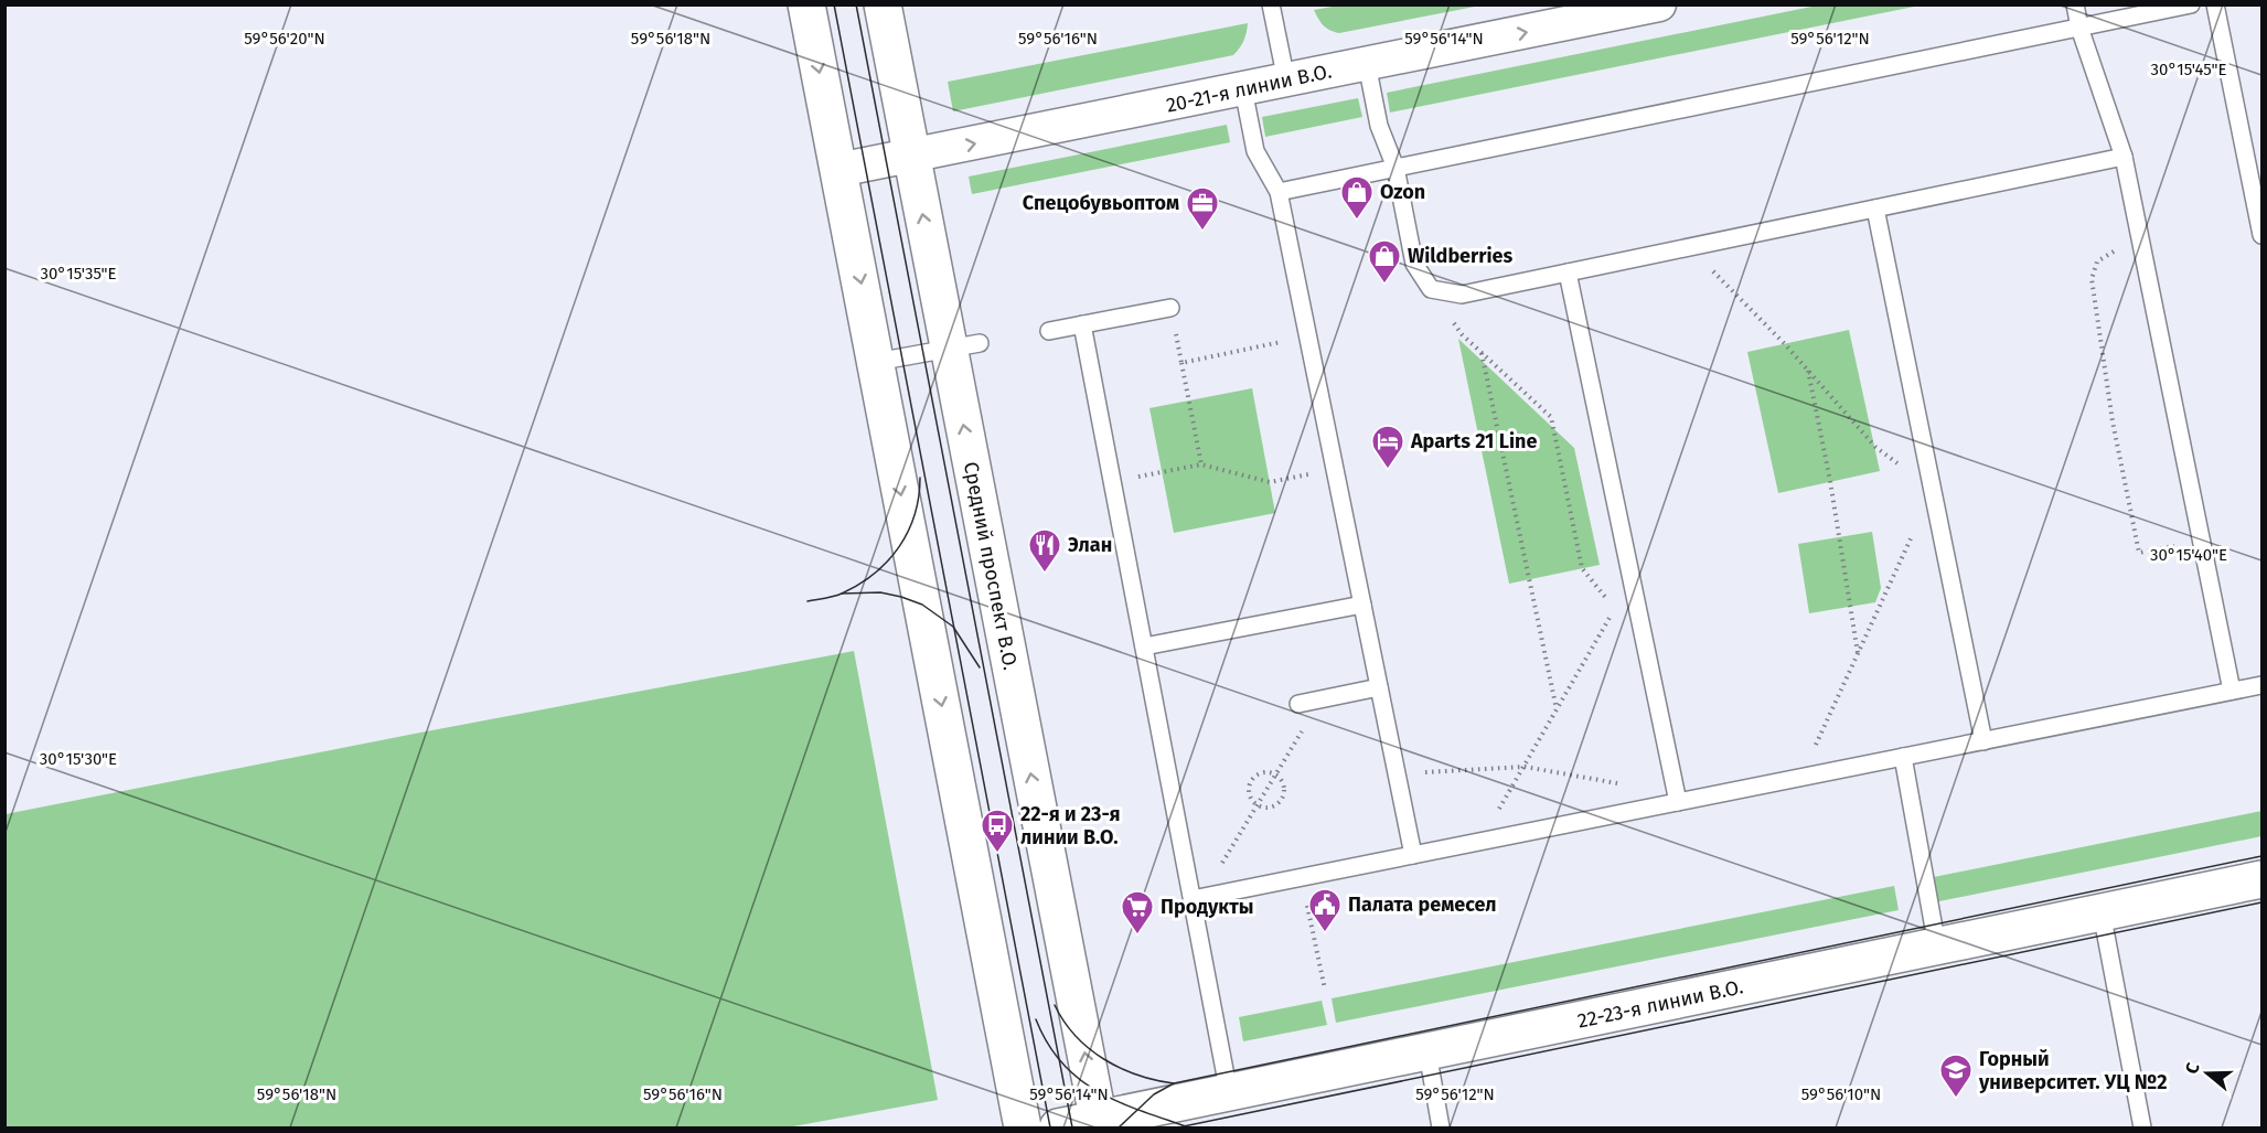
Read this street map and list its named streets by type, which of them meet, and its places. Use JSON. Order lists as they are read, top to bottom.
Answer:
{
  "streets": {
    "main road": ["Средний проспект В.О.", "22-23-я линии В.О."],
    "street": ["20-21-я линии В.О."]
  },
  "crossings": [
    ["20-21-я линии В.О.", "Средний проспект В.О."],
    ["Средний проспект В.О.", "22-23-я линии В.О."]
  ],
  "one_way": ["20-21-я линии В.О."],
  "places": {
    "shop": ["Ozon", "Wildberries"],
    "office": ["Спецобувьоптом"],
    "hotel": ["Aparts 21 Line"],
    "restaurant": ["Элан"],
    "bus stop": ["22-я и 23-я линии В.О."],
    "public building": ["Палата ремесел"],
    "supermarket": ["Продукты"],
    "school or university": ["Горный университет. УЦ №2"]
  },
  "north": "left",
  "coordinates": [
    "59°56'20\"N",
    "59°56'18\"N",
    "59°56'16\"N",
    "59°56'14\"N",
    "59°56'12\"N",
    "30°15'45\"E",
    "30°15'35\"E",
    "30°15'40\"E",
    "30°15'30\"E",
    "59°56'10\"N"
  ]
}
